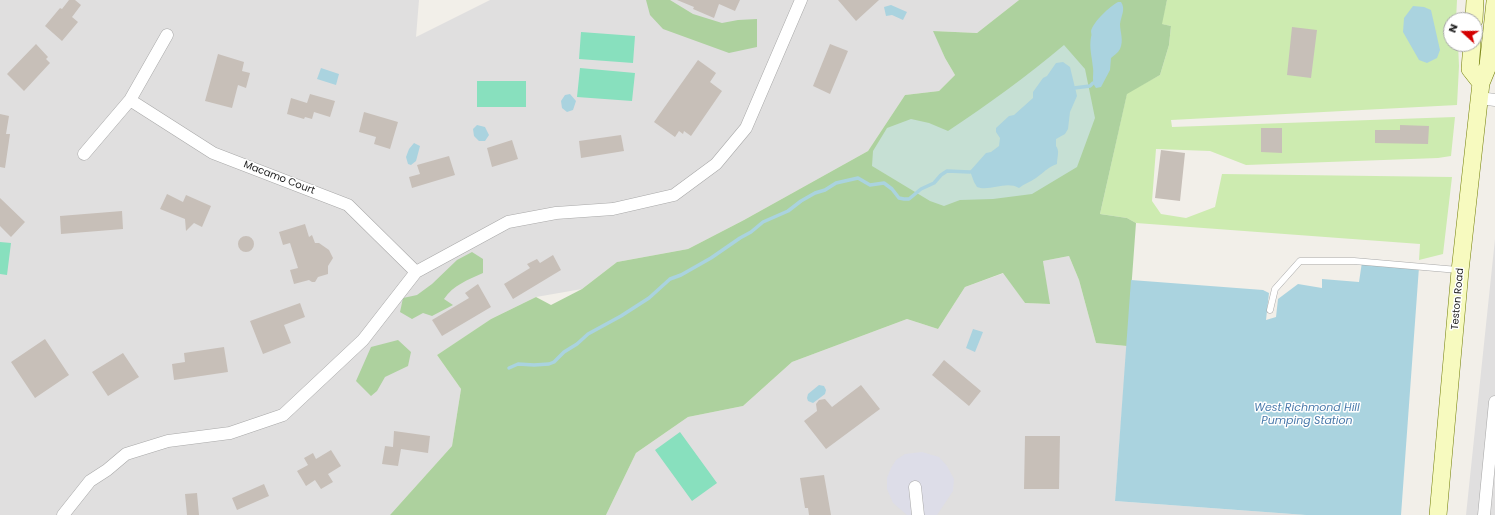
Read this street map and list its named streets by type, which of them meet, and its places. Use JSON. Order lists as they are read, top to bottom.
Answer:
{
  "streets": {
    "main road": ["Teston Road"],
    "street": ["Macamo Court"]
  },
  "water": ["West Richmond Hill Pumping Station"],
  "north": "left"
}
